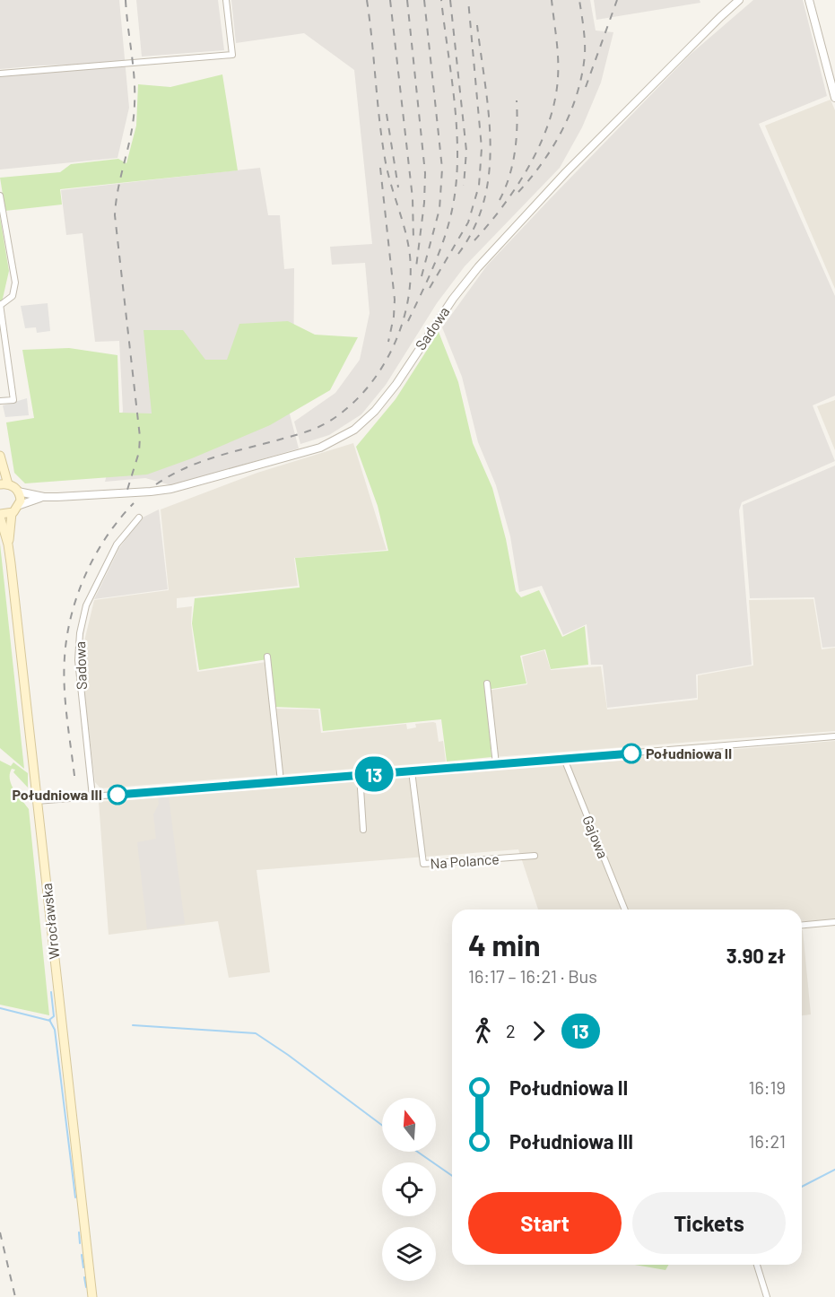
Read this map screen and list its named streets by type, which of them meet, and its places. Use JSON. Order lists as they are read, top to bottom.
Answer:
{
  "streets": {
    "main road": ["Wrocławska"],
    "street": ["Sadowa", "Gajowa", "Na Polance"]
  },
  "places": ["Południowa II", "Południowa III"],
  "lines": ["bus line 13"],
  "north": "top",
  "page": {
    "on_map": "13",
    "heading": ["4 min", "16:17 – 16:21 · Bus", "3.90 zł"],
    "legs": ["2", "13"],
    "list": [
      {
        "name": "Południowa II",
        "value": "16:19"
      },
      {
        "name": "Południowa III",
        "value": "16:21"
      }
    ],
    "buttons": ["Start", "Tickets"]
  }
}
